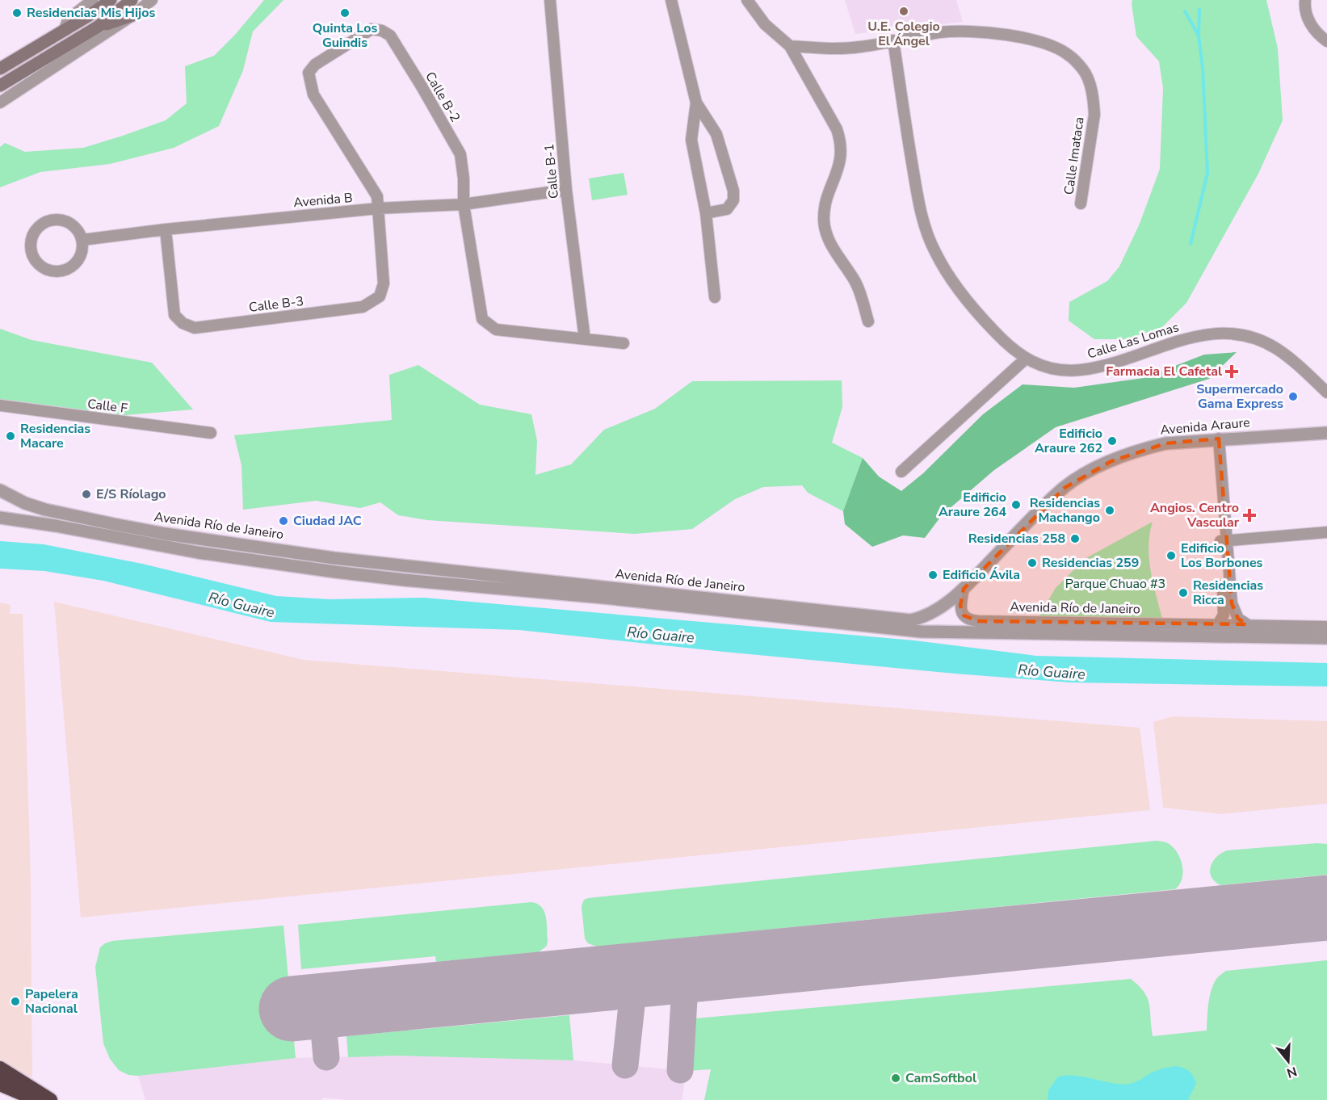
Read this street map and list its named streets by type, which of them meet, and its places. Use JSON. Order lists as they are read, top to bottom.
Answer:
{
  "streets": {
    "street": [
      "Calle B-2",
      "Calle Imataca",
      "Calle B-1",
      "Avenida B",
      "Calle B-3",
      "Calle Las Lomas",
      "Calle F",
      "Avenida Araure",
      "Avenida Río de Janeiro"
    ]
  },
  "crossings": [
    ["Calle B-2", "Calle B-1"],
    ["Calle B-2", "Avenida B"],
    ["Calle B-2", "Calle B-3"],
    ["Calle Imataca", "Calle Las Lomas"],
    ["Calle B-1", "Avenida B"],
    ["Avenida B", "Calle B-3"],
    ["Avenida Araure", "Avenida Río de Janeiro"]
  ],
  "water": ["Río Guaire"],
  "parks": ["Parque Chuao #3"],
  "places": {
    "other": [
      "U.E. Colegio El Ángel",
      "Residencias Mis Hijos",
      "Quinta Los Guindis",
      "Supermercado Gama Express",
      "Residencias Macare",
      "Edificio Araure 262",
      "E/S Ríolago",
      "Edificio Araure 264",
      "Residencias Machango",
      "Ciudad JAC",
      "Residencias 258",
      "Edificio Los Borbones",
      "Residencias 259",
      "Edificio Ávila",
      "Residencias Ricca",
      "Papelera Nacional",
      "CamSoftbol"
    ],
    "health": ["Farmacia El Cafetal", "Angios. Centro Vascular"]
  },
  "north": "bottom"
}
